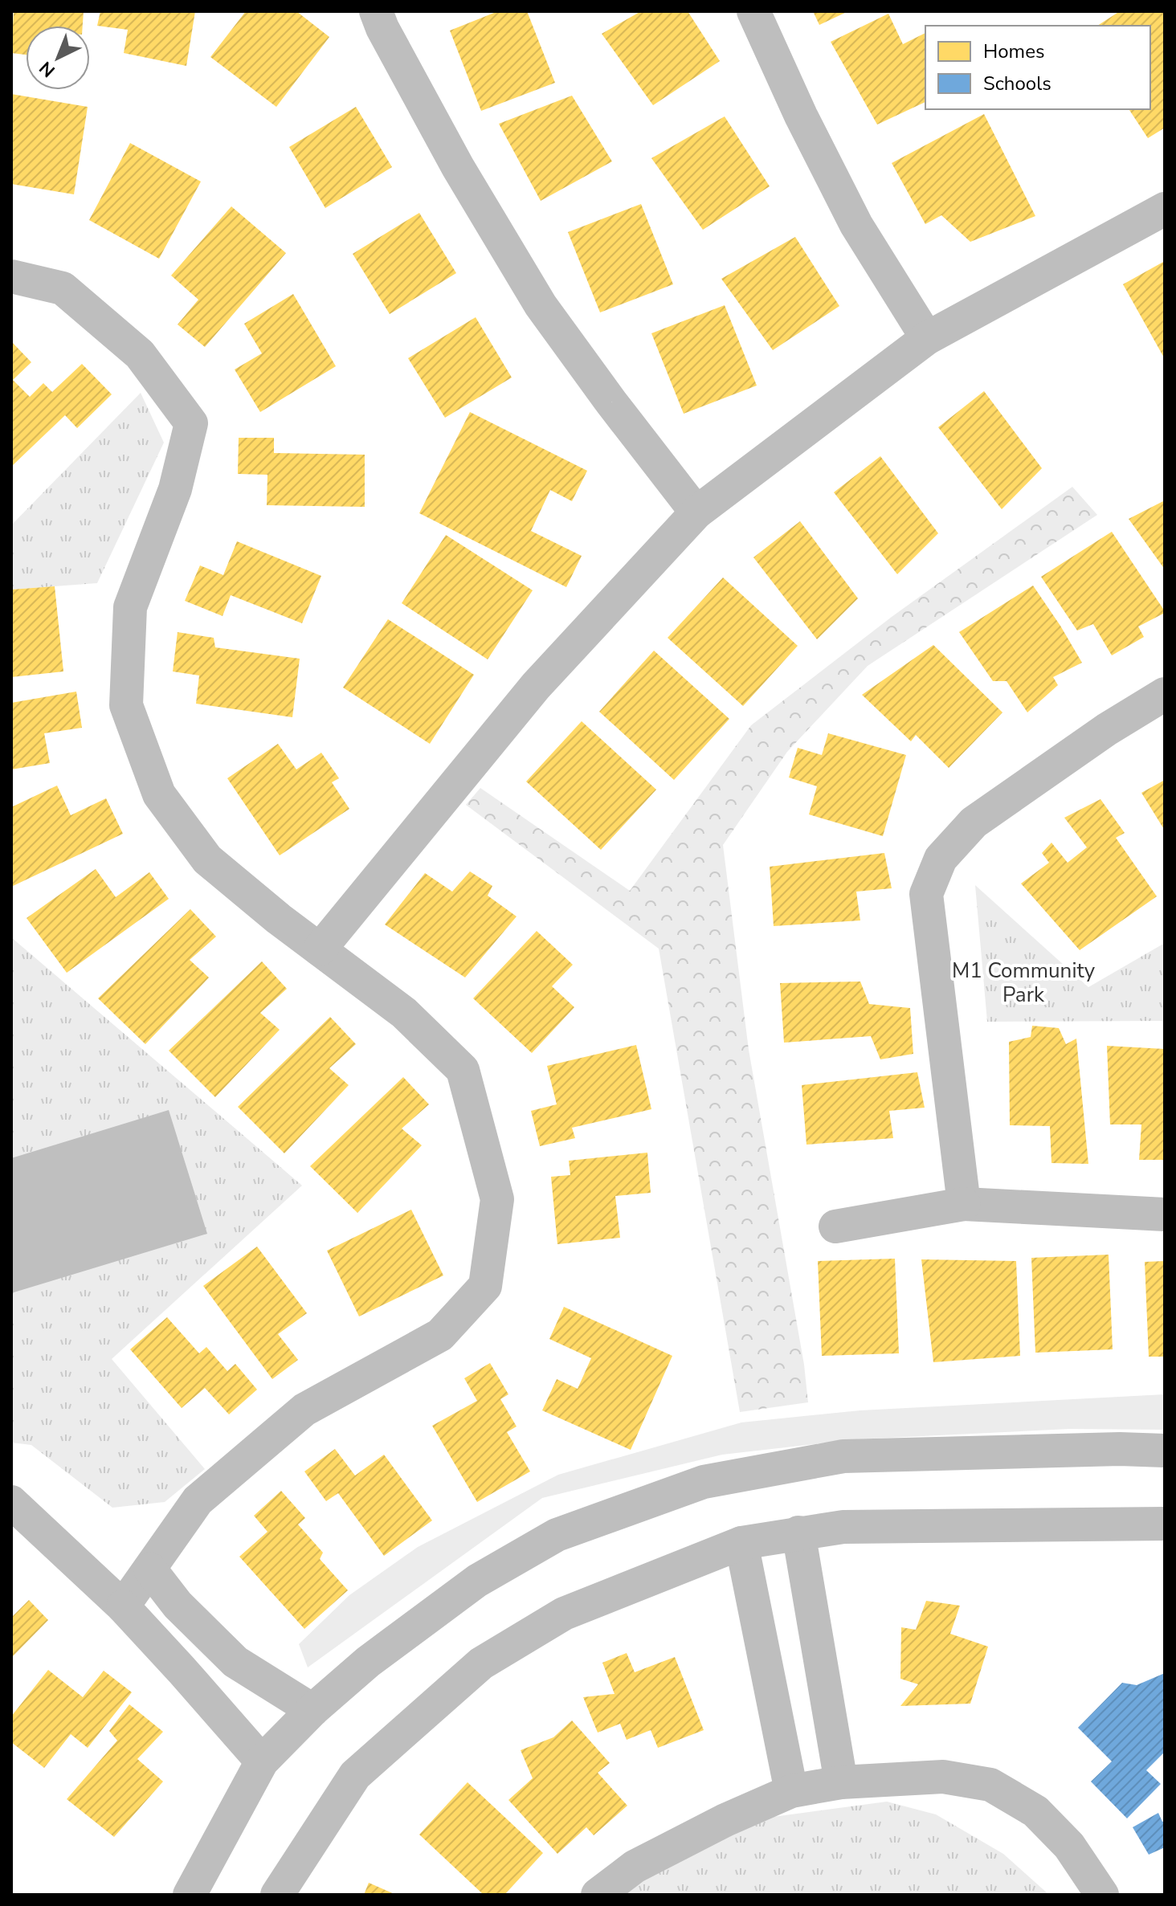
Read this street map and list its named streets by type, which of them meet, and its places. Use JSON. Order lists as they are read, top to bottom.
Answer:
{
  "parks": ["M1 Community Park"],
  "legend": ["Homes", "Schools"],
  "north": "bottom left"
}
